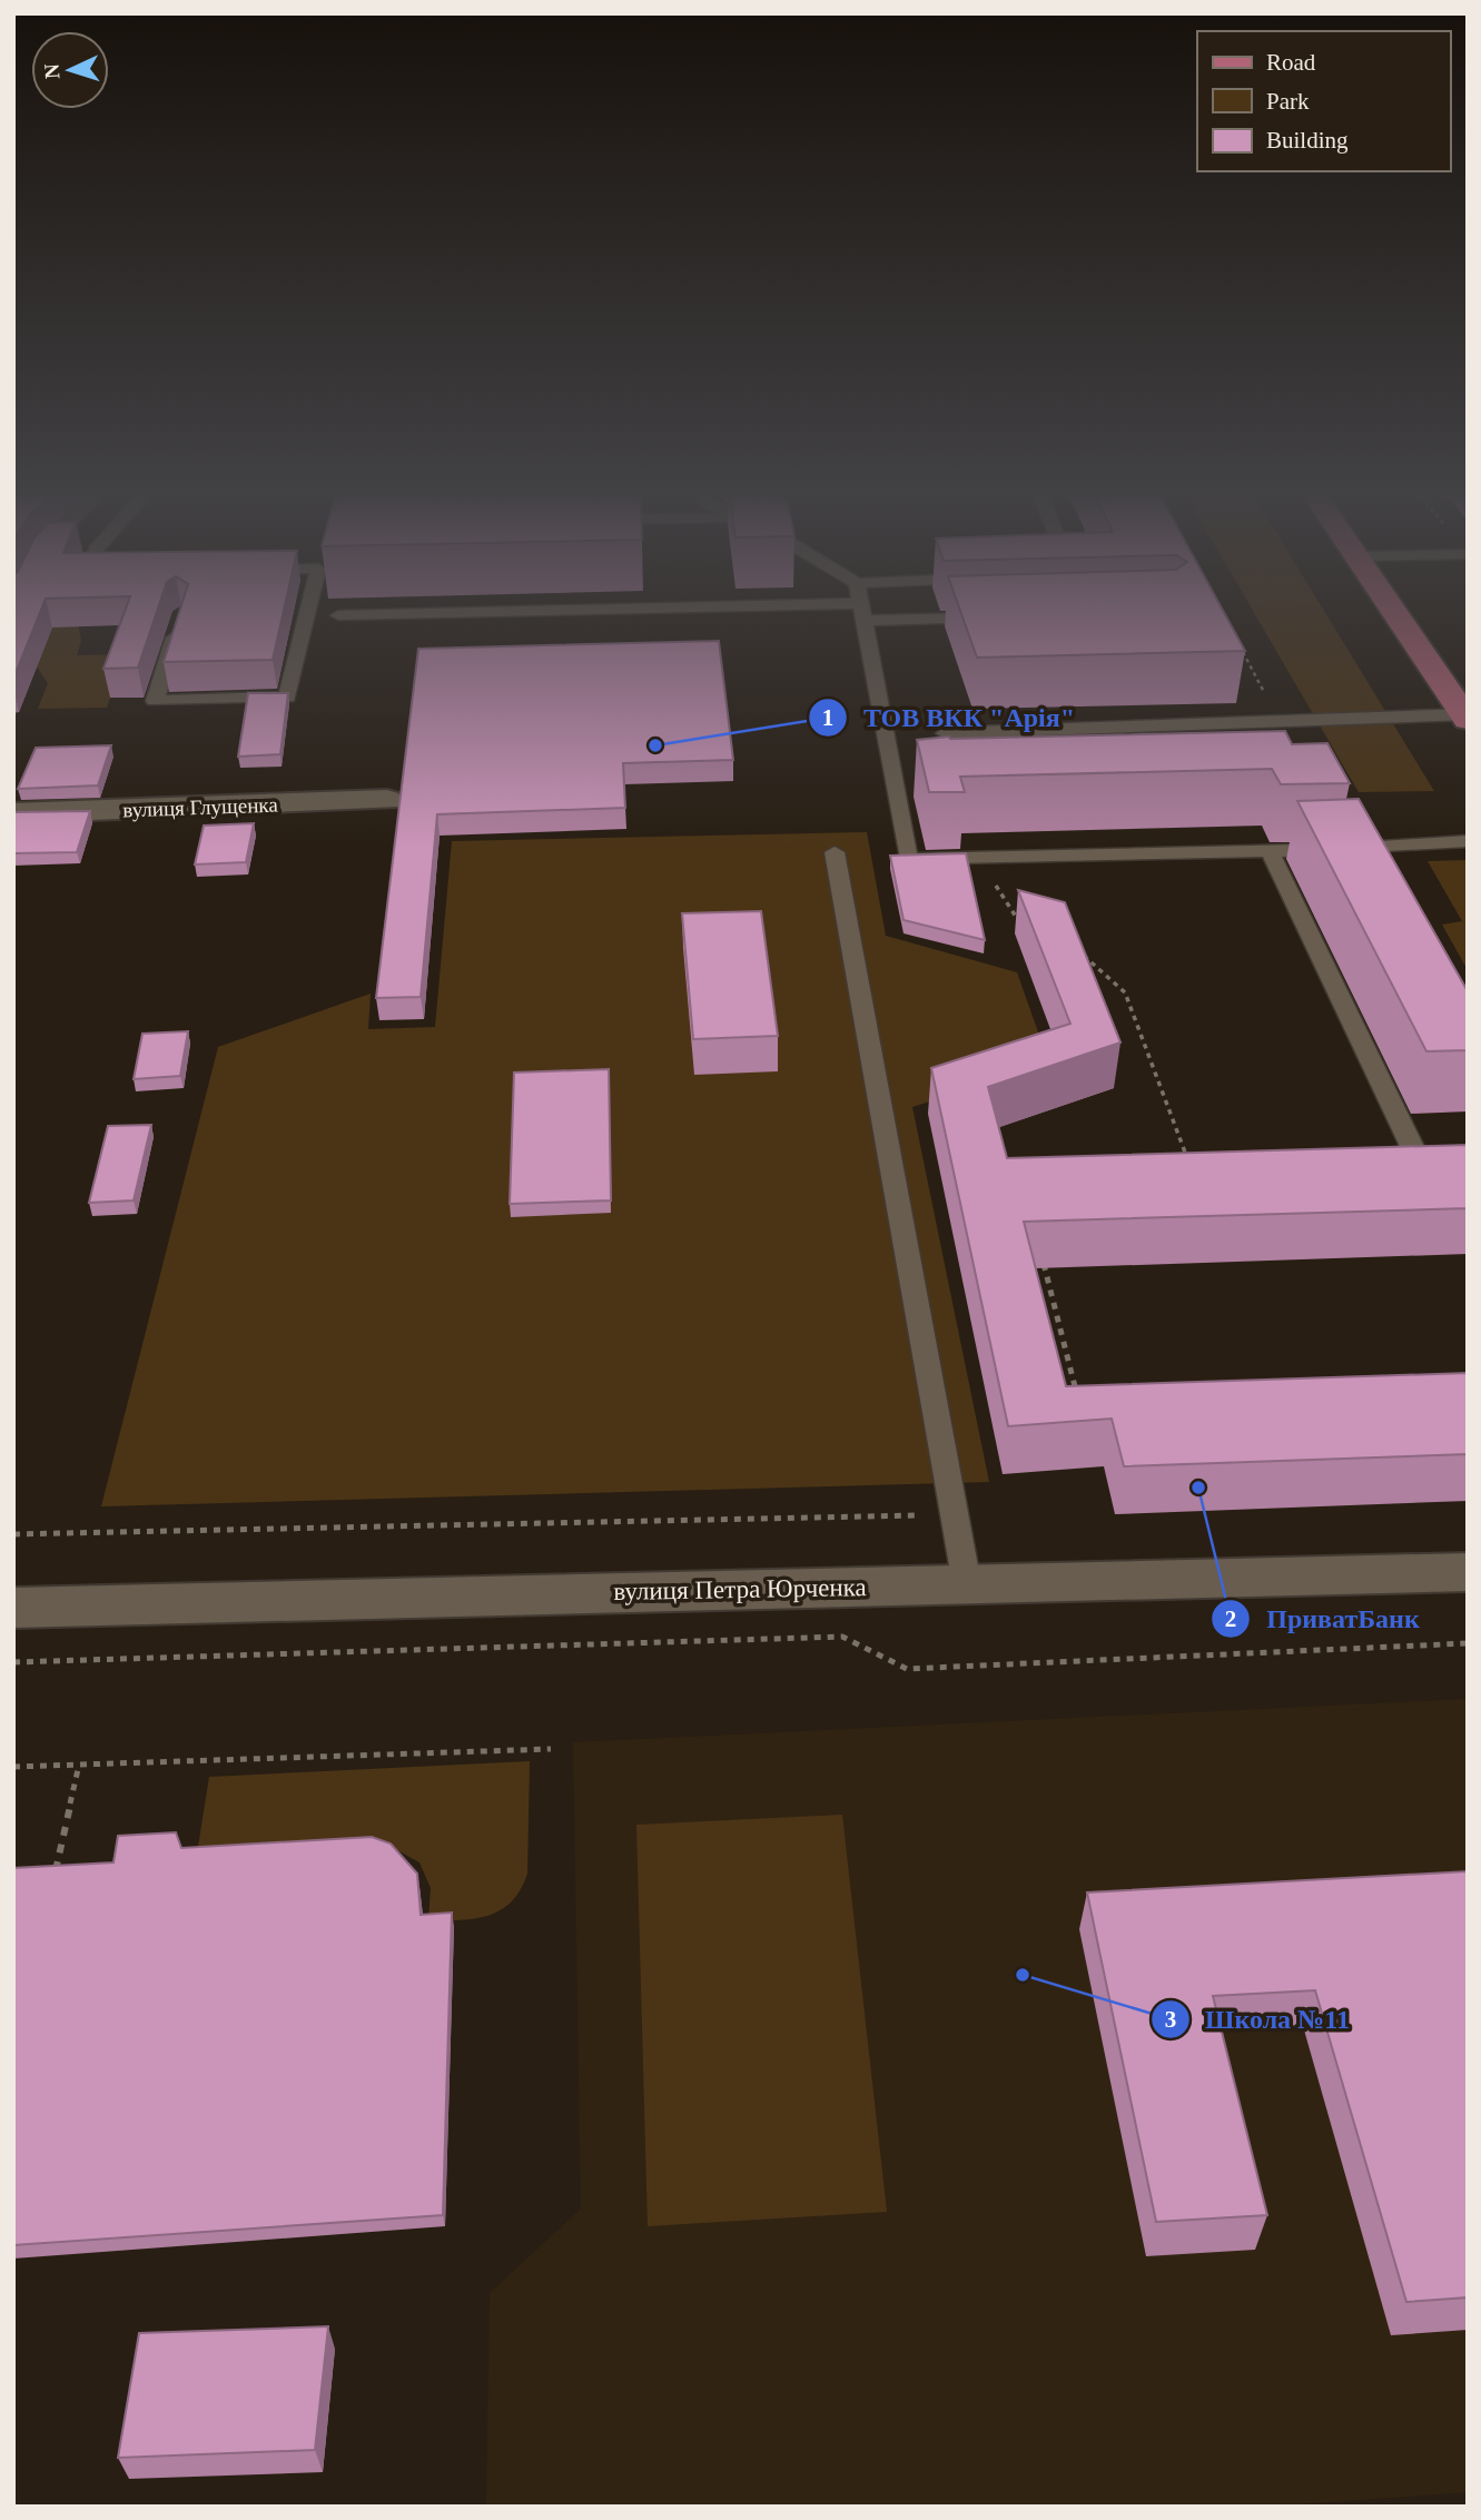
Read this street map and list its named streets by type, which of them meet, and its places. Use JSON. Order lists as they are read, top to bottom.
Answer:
{
  "streets": {
    "street": ["вулиця Глущенка", "вулиця Петра Юрченка"]
  },
  "places": ["ТОВ ВКК \"Арія\"", "ПриватБанк", "Школа №11"],
  "legend": ["Road", "Park", "Building"],
  "north": "left"
}
